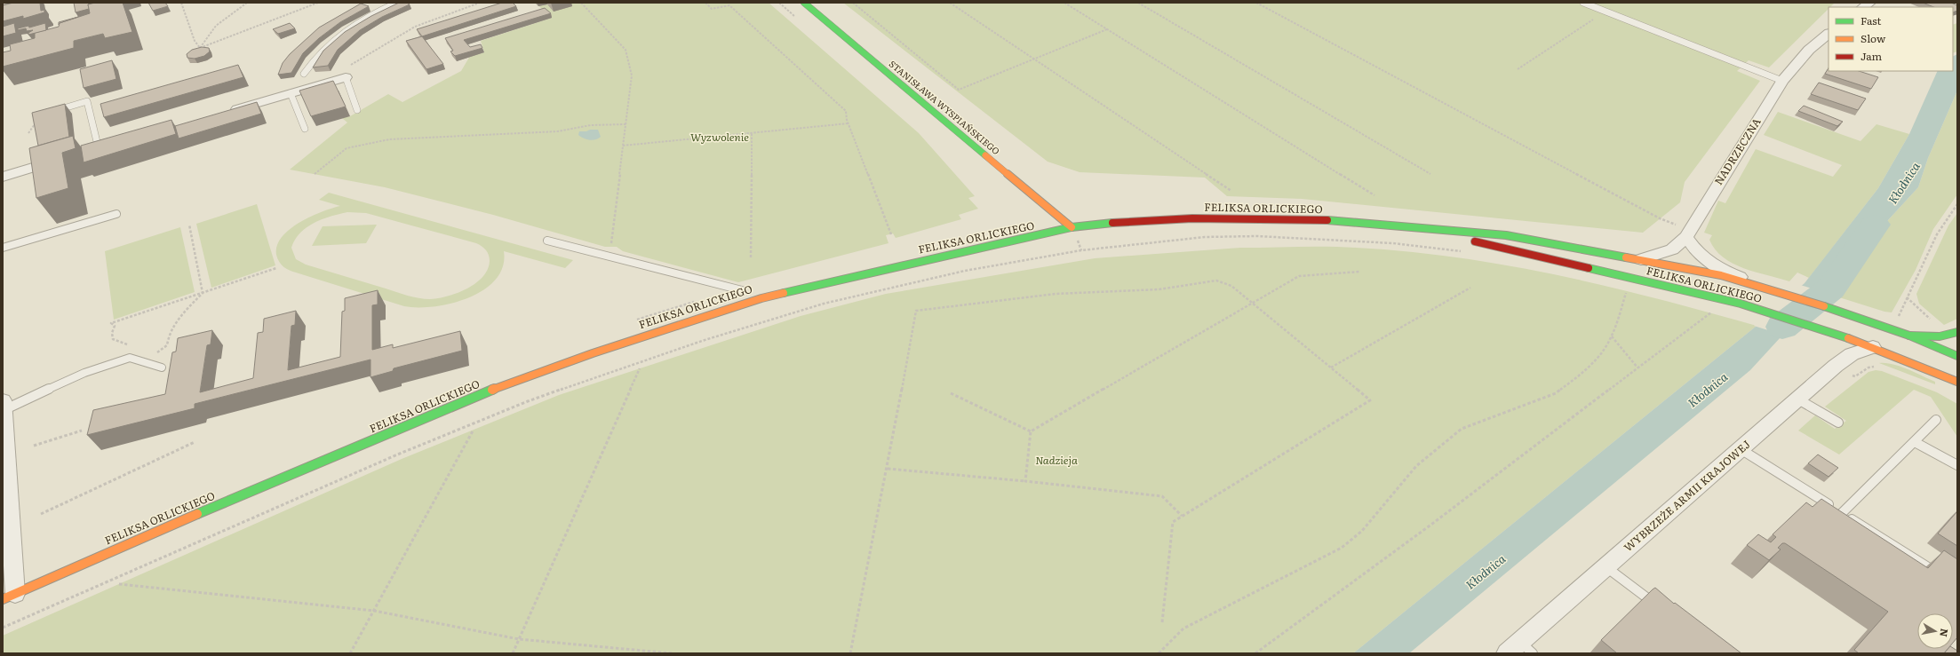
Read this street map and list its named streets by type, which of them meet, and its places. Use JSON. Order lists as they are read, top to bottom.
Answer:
{
  "streets": {
    "street": [
      "STANISŁAWA WYSPIAŃSKIEGO",
      "NADRZECZNA",
      "FELIKSA ORLICKIEGO",
      "WYBRZEŻE ARMII KRAJOWEJ"
    ]
  },
  "crossings": [
    ["STANISŁAWA WYSPIAŃSKIEGO", "FELIKSA ORLICKIEGO"],
    ["NADRZECZNA", "FELIKSA ORLICKIEGO"],
    ["FELIKSA ORLICKIEGO", "WYBRZEŻE ARMII KRAJOWEJ"]
  ],
  "water": ["Kłodnica"],
  "parks": ["Wyzwolenie", "Nadzieja"],
  "legend": ["Fast", "Slow", "Jam"],
  "north": "right"
}
